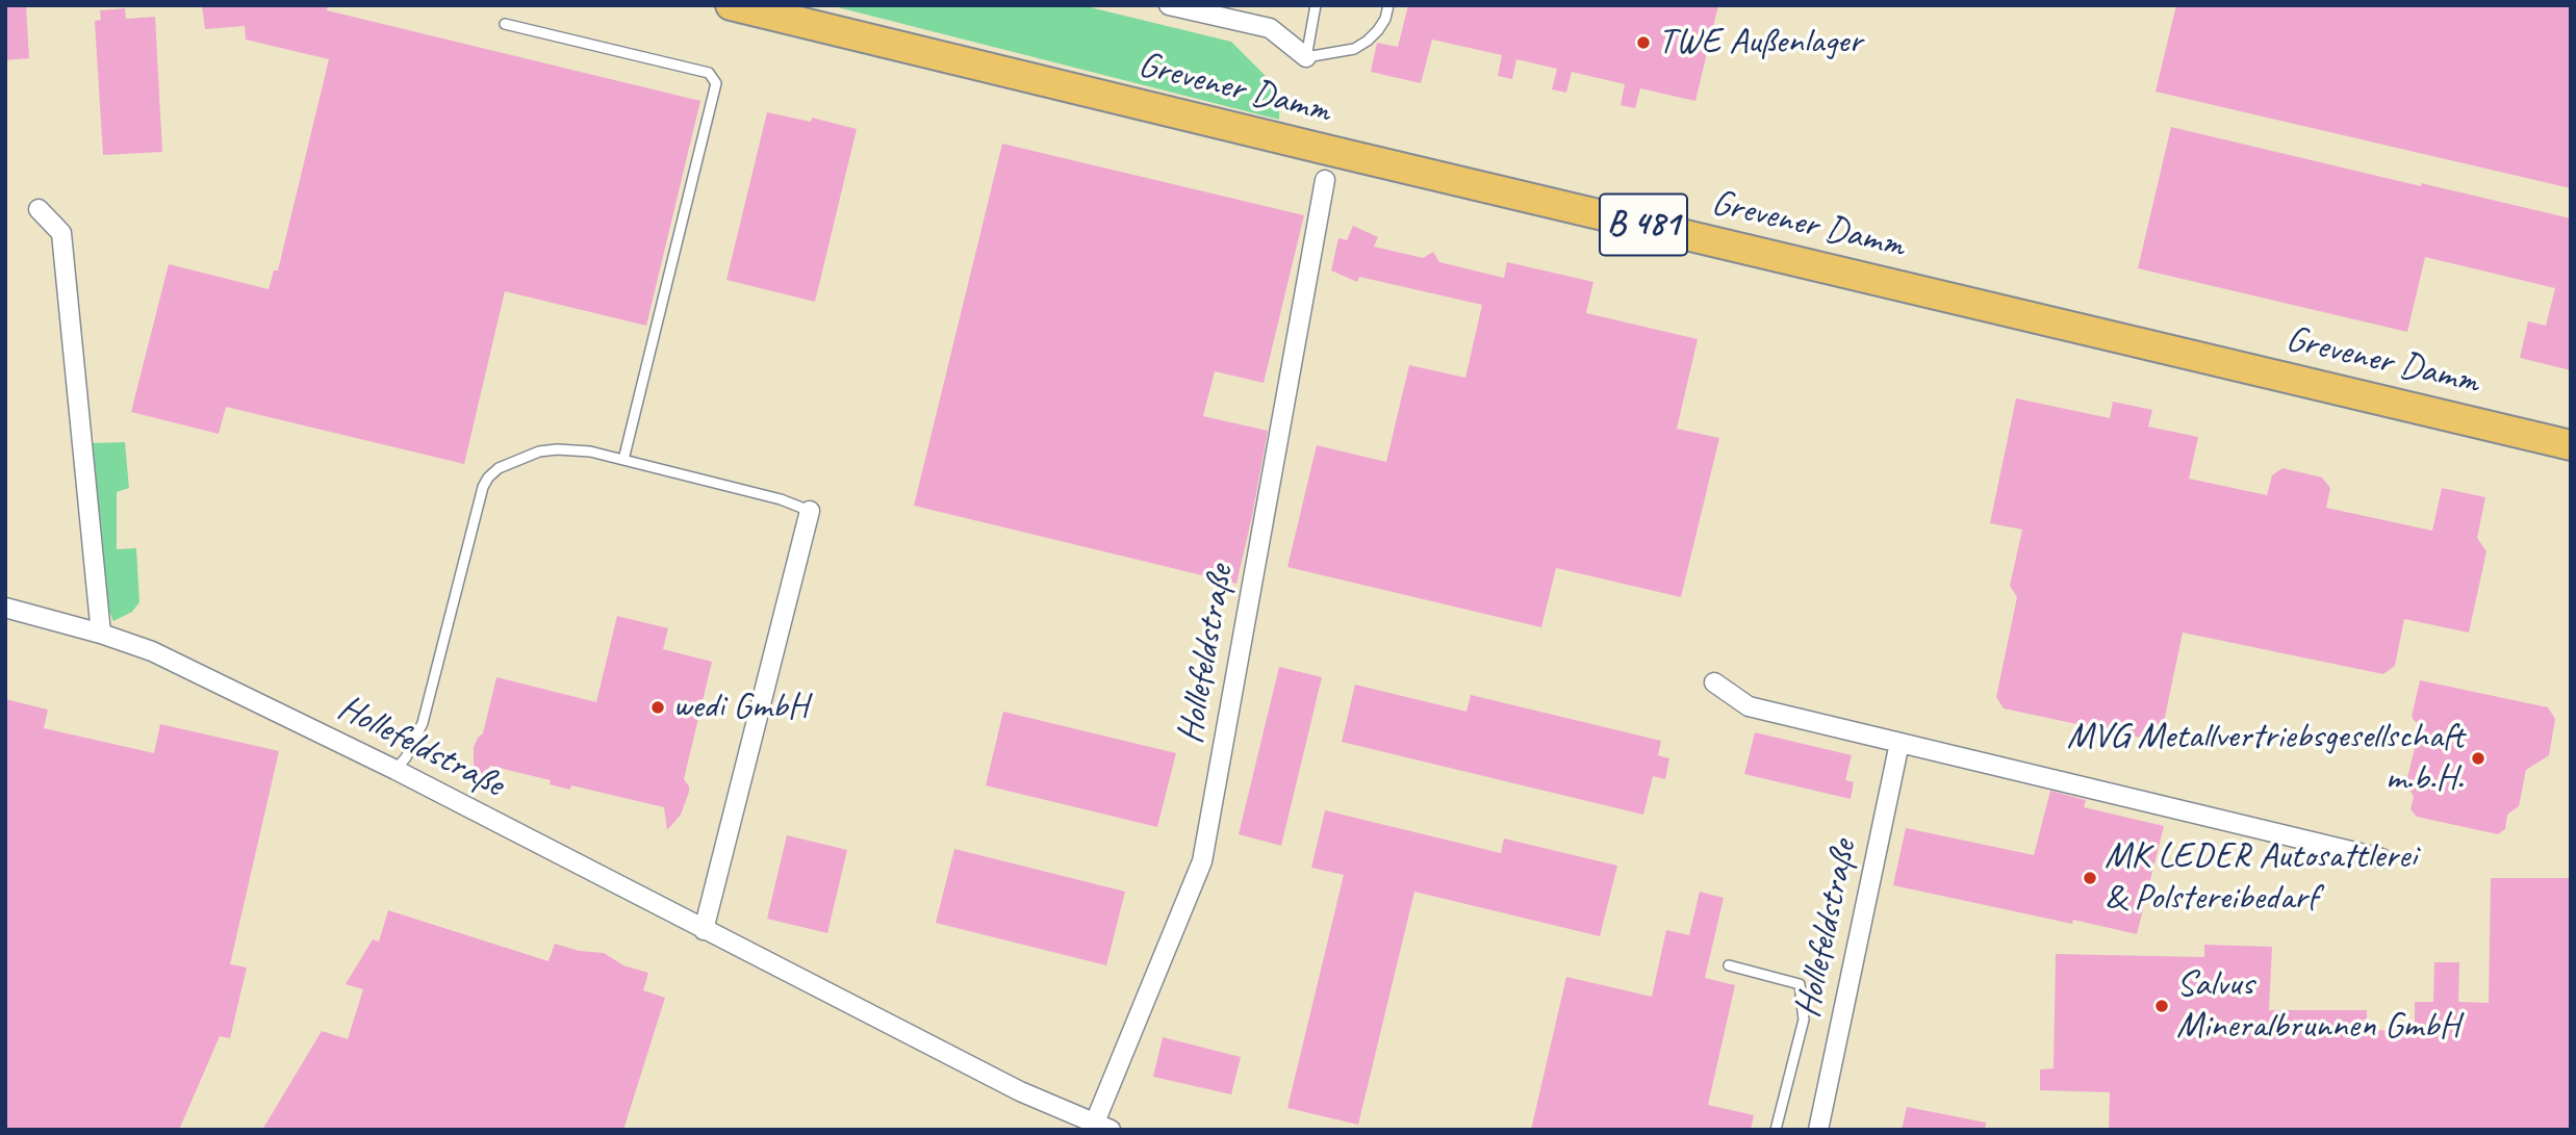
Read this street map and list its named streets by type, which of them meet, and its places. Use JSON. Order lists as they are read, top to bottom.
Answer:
{
  "streets": {
    "main road": ["Grevener Damm", "B 481"],
    "street": ["Hollefeldstraße"]
  },
  "places": [
    "TWE Außenlager",
    "wedi GmbH",
    "MVG Metallvertriebsgesellschaft m.b.H.",
    "MK LEDER Autosattlerei & Polstereibedarf",
    "Salvus Mineralbrunnen GmbH"
  ]
}
